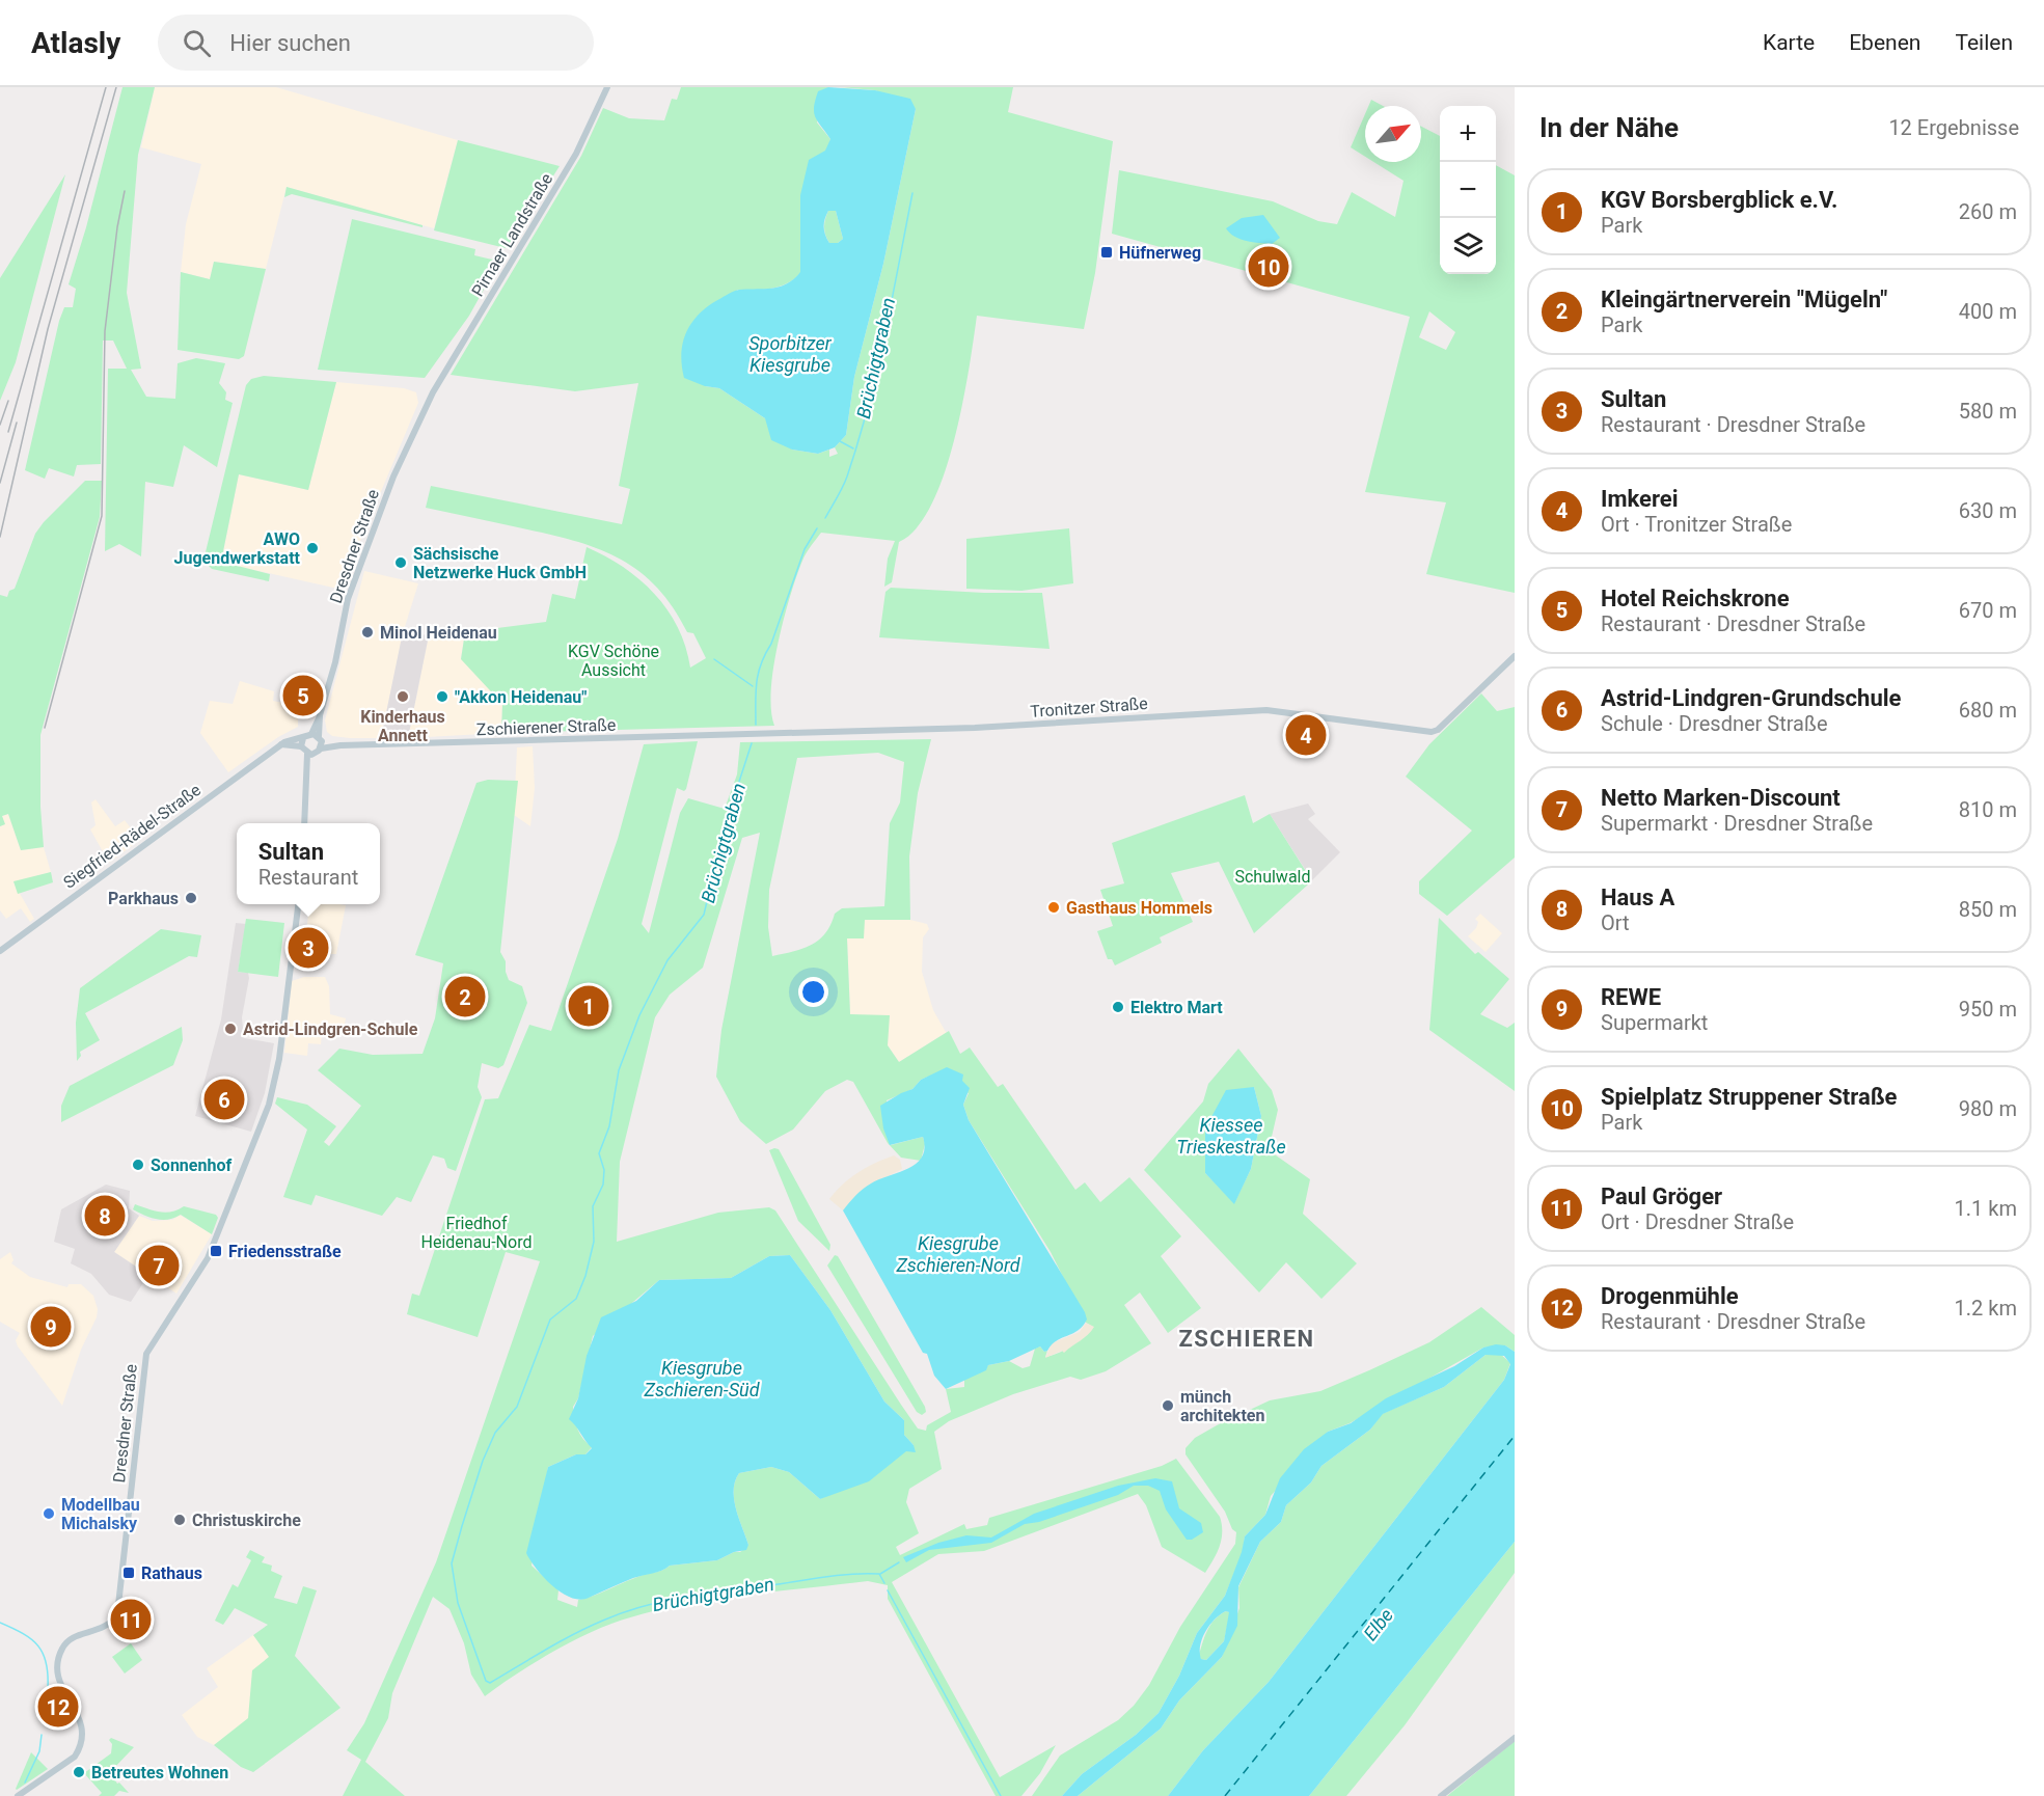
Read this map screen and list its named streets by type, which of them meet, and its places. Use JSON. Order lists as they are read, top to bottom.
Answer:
{
  "streets": {
    "street": [
      "Pirnaer Landstraße",
      "Dresdner Straße",
      "Tronitzer Straße",
      "Zschierener Straße",
      "Siegfried-Rädel-Straße"
    ]
  },
  "crossings": [
    ["Pirnaer Landstraße", "Dresdner Straße"],
    ["Dresdner Straße", "Zschierener Straße"],
    ["Dresdner Straße", "Siegfried-Rädel-Straße"],
    ["Tronitzer Straße", "Zschierener Straße"],
    ["Zschierener Straße", "Siegfried-Rädel-Straße"]
  ],
  "districts": ["ZSCHIEREN"],
  "water": [
    "Sporbitzer Kiesgrube",
    "Brüchigtgraben",
    "Kiessee Trieskestraße",
    "Kiesgrube Zschieren-Nord",
    "Kiesgrube Zschieren-Süd",
    "Elbe"
  ],
  "parks": ["KGV Schöne Aussicht", "Schulwald", "Friedhof Heidenau-Nord"],
  "places": {
    "transit": ["Hüfnerweg", "Friedensstraße", "Rathaus"],
    "other": [
      "AWO Jugendwerkstatt",
      "Sächsische Netzwerke Huck GmbH",
      "Minol Heidenau",
      "Kinderhaus Annett",
      "\"Akkon Heidenau\"",
      "Parkhaus",
      "Gasthaus Hommels",
      "Elektro Mart",
      "Astrid-Lindgren-Schule",
      "Sonnenhof",
      "münch architekten",
      "Modellbau Michalsky",
      "Christuskirche",
      "Betreutes Wohnen"
    ]
  },
  "north": "top right",
  "page": {
    "header": "Atlasly",
    "search": "Hier suchen",
    "nav": ["Karte", "Ebenen", "Teilen"],
    "heading": ["In der Nähe", "12 Ergebnisse"],
    "map_buttons": ["+", "−"],
    "list": [
      {
        "mark": "1",
        "name": "KGV Borsbergblick e.V.",
        "note": "Park",
        "value": "260 m"
      },
      {
        "mark": "2",
        "name": "Kleingärtnerverein \"Mügeln\"",
        "note": "Park",
        "value": "400 m"
      },
      {
        "mark": "3",
        "name": "Sultan",
        "note": "Restaurant · Dresdner Straße",
        "value": "580 m"
      },
      {
        "mark": "4",
        "name": "Imkerei",
        "note": "Ort · Tronitzer Straße",
        "value": "630 m"
      },
      {
        "mark": "5",
        "name": "Hotel Reichskrone",
        "note": "Restaurant · Dresdner Straße",
        "value": "670 m"
      },
      {
        "mark": "6",
        "name": "Astrid-Lindgren-Grundschule",
        "note": "Schule · Dresdner Straße",
        "value": "680 m"
      },
      {
        "mark": "7",
        "name": "Netto Marken-Discount",
        "note": "Supermarkt · Dresdner Straße",
        "value": "810 m"
      },
      {
        "mark": "8",
        "name": "Haus A",
        "note": "Ort",
        "value": "850 m"
      },
      {
        "mark": "9",
        "name": "REWE",
        "note": "Supermarkt",
        "value": "950 m"
      },
      {
        "mark": "10",
        "name": "Spielplatz Struppener Straße",
        "note": "Park",
        "value": "980 m"
      },
      {
        "mark": "11",
        "name": "Paul Gröger",
        "note": "Ort · Dresdner Straße",
        "value": "1.1 km"
      },
      {
        "mark": "12",
        "name": "Drogenmühle",
        "note": "Restaurant · Dresdner Straße",
        "value": "1.2 km"
      }
    ],
    "pins": [
      "10",
      "5",
      "4",
      "3",
      "2",
      "1",
      "6",
      "8",
      "7",
      "9",
      "11",
      "12"
    ],
    "popup": ["Sultan", "Restaurant"]
  }
}
